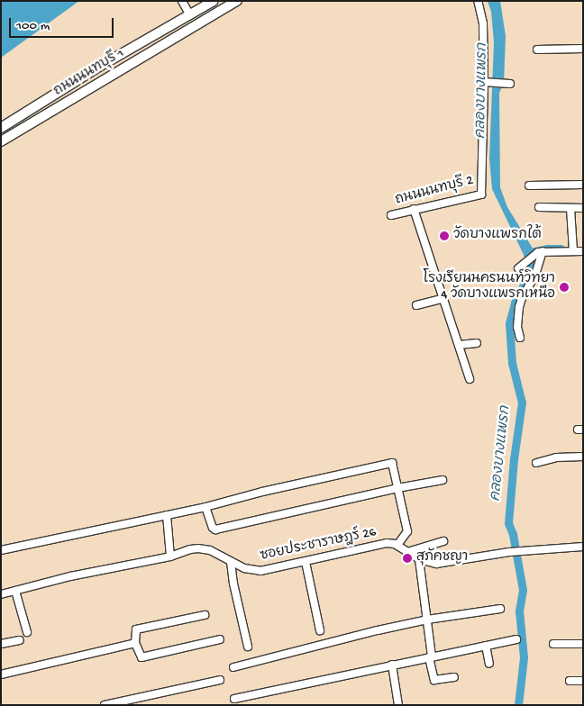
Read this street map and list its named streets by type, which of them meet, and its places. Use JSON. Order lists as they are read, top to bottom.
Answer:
{
  "streets": {
    "main road": ["ถนนนนทบุรี 1"],
    "street": ["ถนนนนทบุรี 2", "ซอยประชาราษฎร์ 26"]
  },
  "water": ["คลองบางแพรก"],
  "places": ["วัดบางแพรกใต้", "โรงเรียนนครนนท์วิทยา 4 วัดบางแพรกเหนือ", "สุภัคชญา"],
  "scale_bar": "100 m"
}
